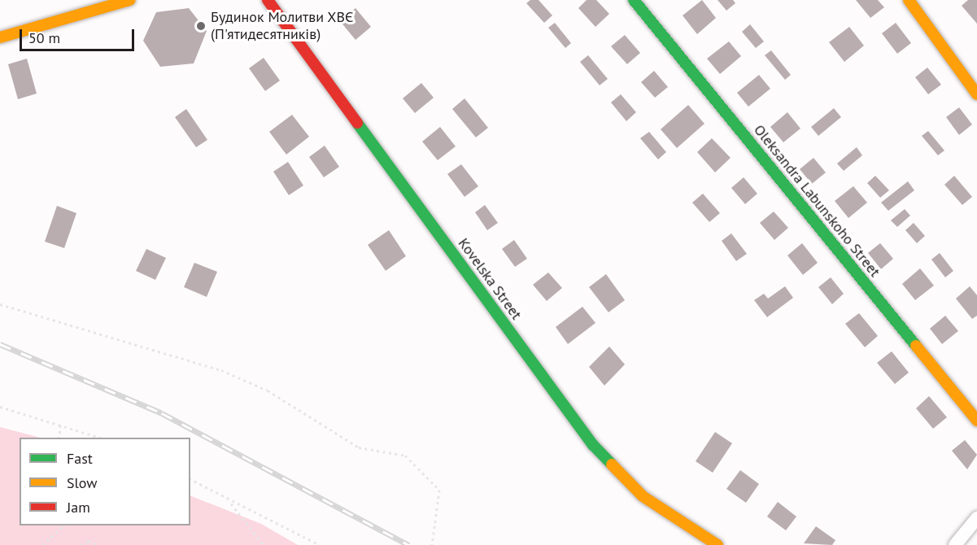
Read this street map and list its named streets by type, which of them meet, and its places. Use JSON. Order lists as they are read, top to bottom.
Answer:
{
  "streets": {
    "street": ["Oleksandra Labunskoho Street", "Kovelska Street"]
  },
  "places": ["Будинок Молитви ХВЄ (П'ятидесятників)"],
  "legend": ["Fast", "Slow", "Jam"],
  "scale_bar": "50 m"
}
